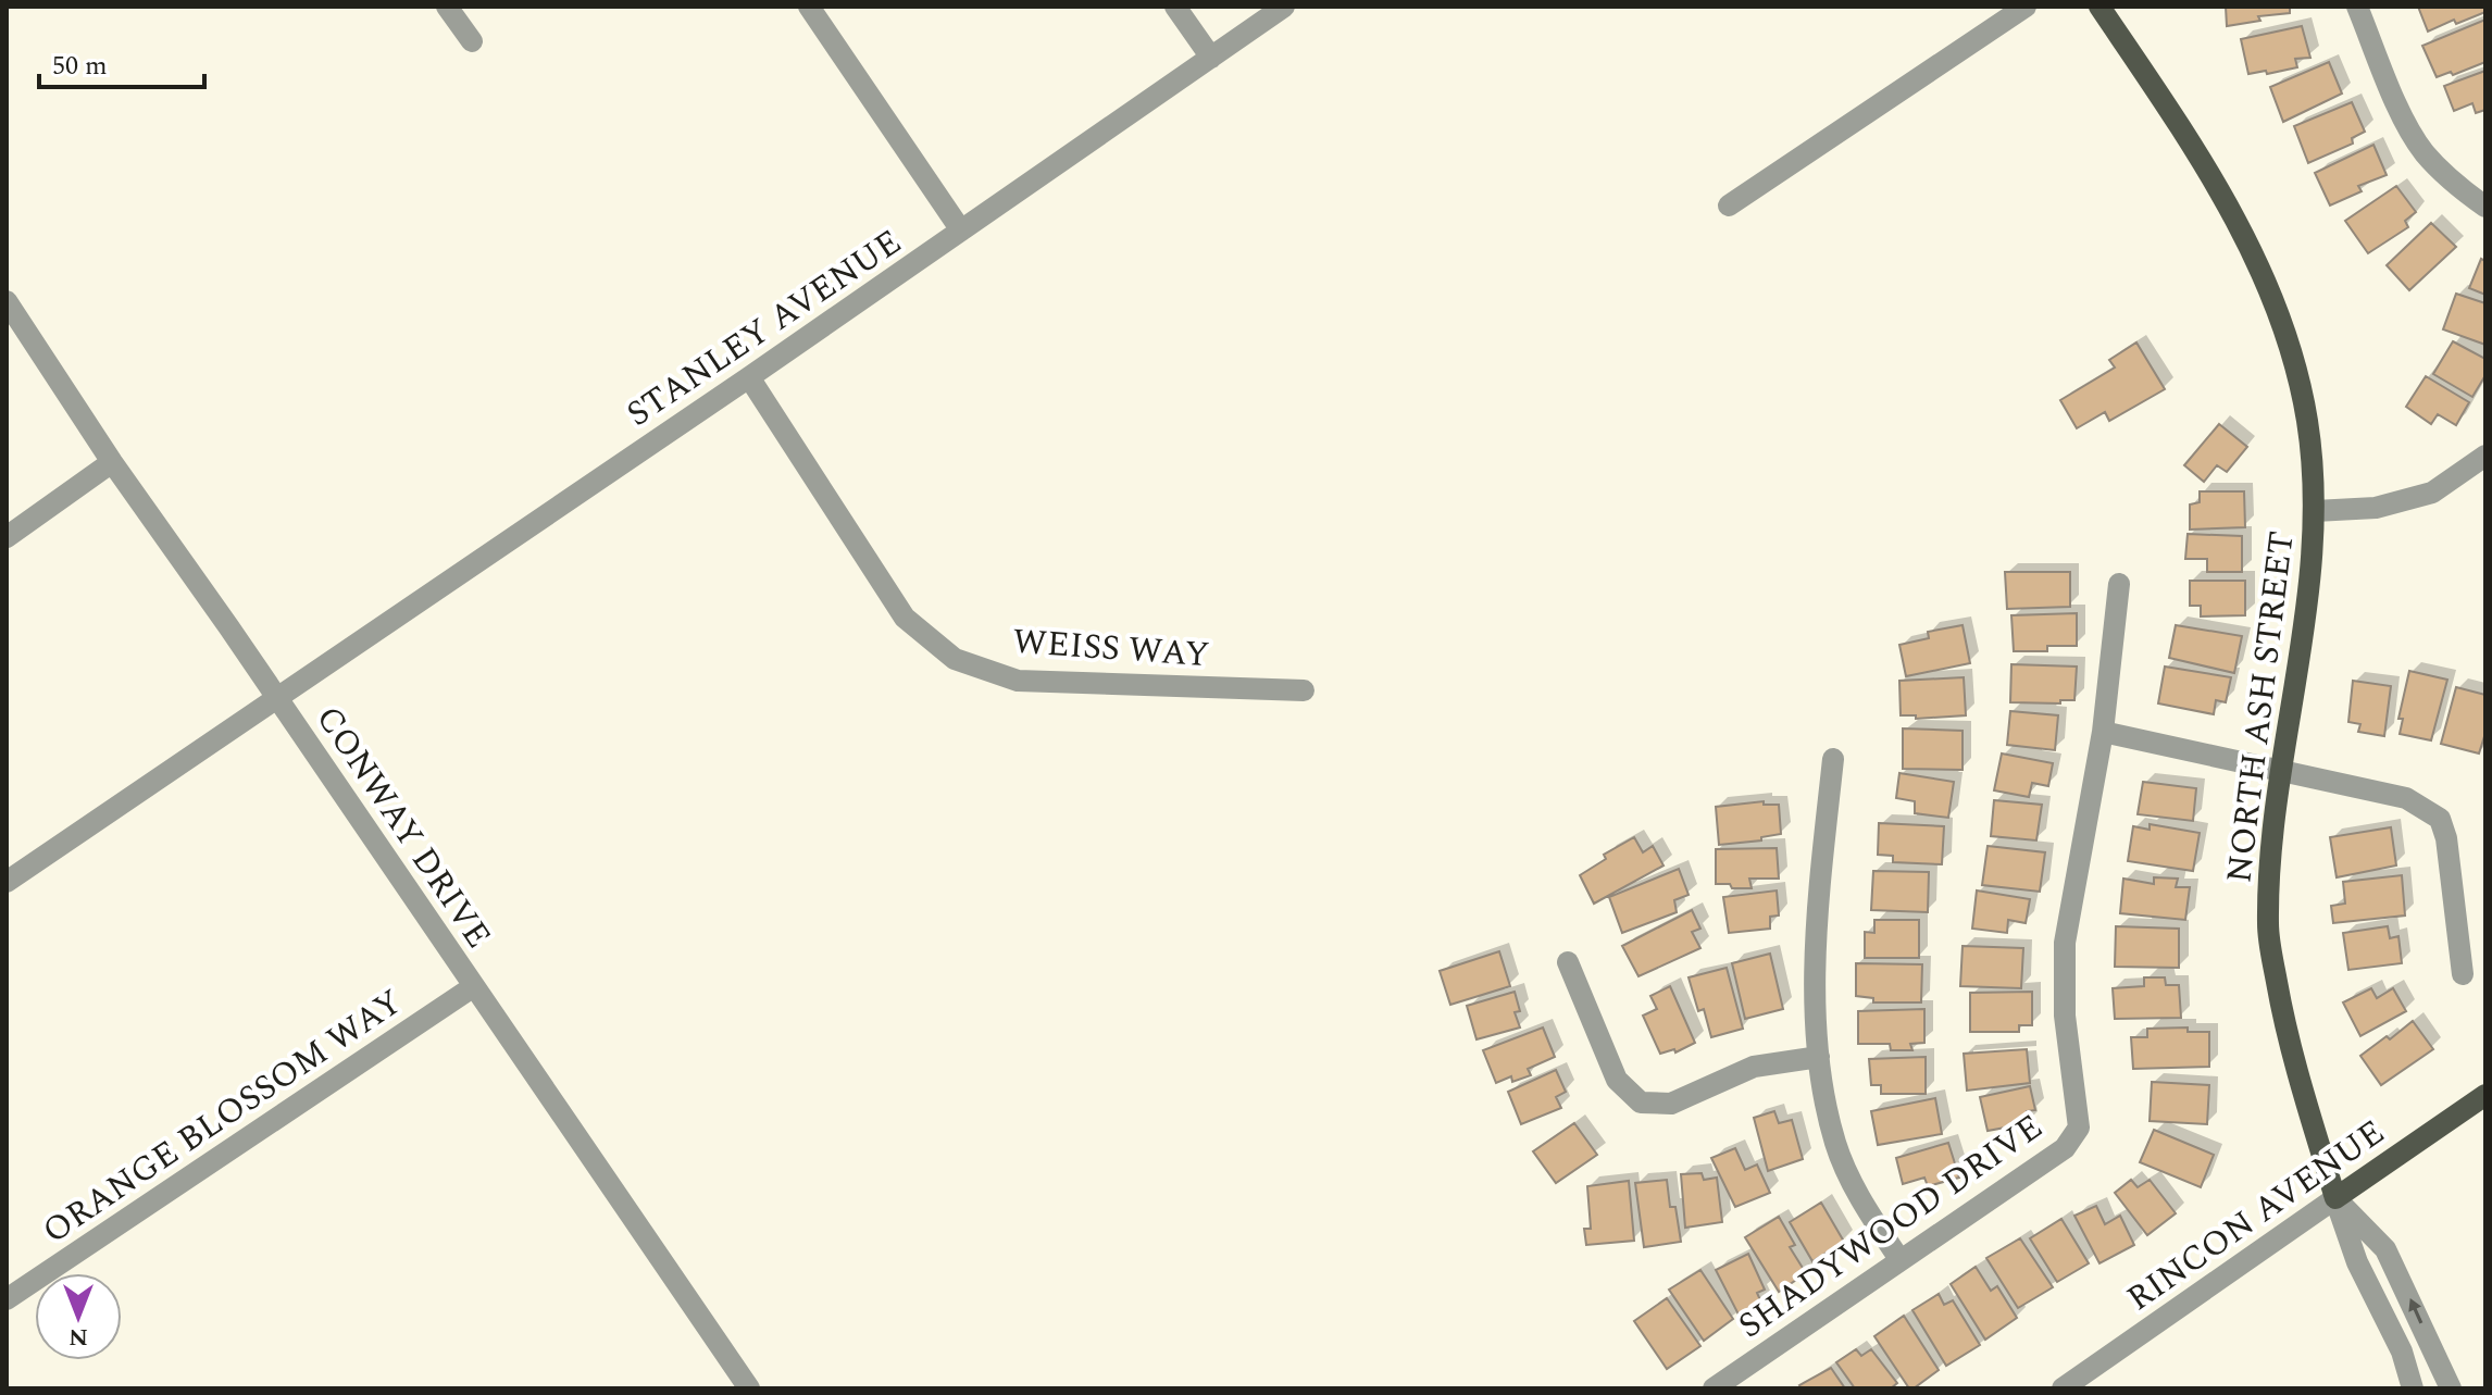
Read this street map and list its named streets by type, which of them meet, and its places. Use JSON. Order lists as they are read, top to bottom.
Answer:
{
  "streets": {
    "main road": ["NORTH ASH STREET", "RINCON AVENUE"],
    "street": [
      "STANLEY AVENUE",
      "WEISS WAY",
      "CONWAY DRIVE",
      "ORANGE BLOSSOM WAY",
      "SHADYWOOD DRIVE"
    ]
  },
  "crossings": [
    ["STANLEY AVENUE", "WEISS WAY"],
    ["STANLEY AVENUE", "CONWAY DRIVE"],
    ["NORTH ASH STREET", "RINCON AVENUE"],
    ["CONWAY DRIVE", "ORANGE BLOSSOM WAY"]
  ],
  "scale_bar": "50 m",
  "north": "bottom"
}
